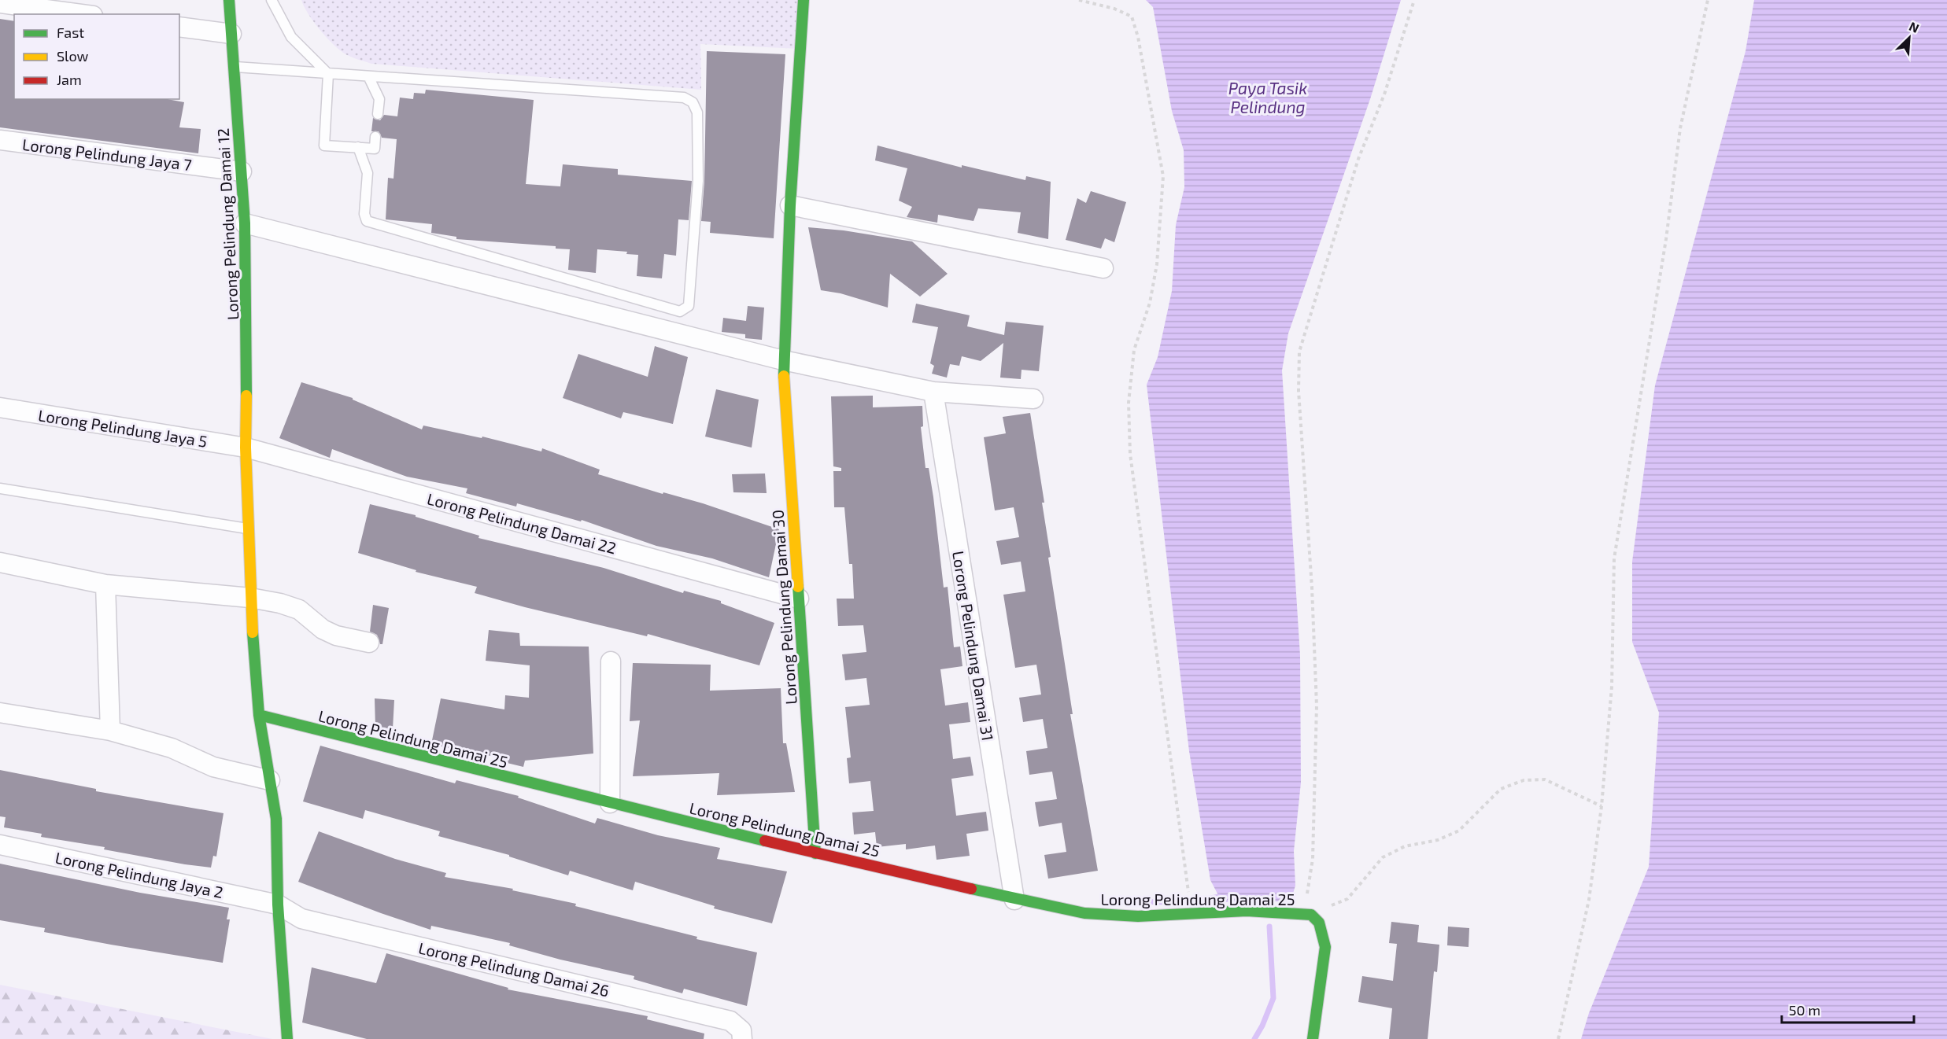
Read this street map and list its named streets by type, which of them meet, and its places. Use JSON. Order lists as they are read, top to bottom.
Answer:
{
  "streets": {
    "street": [
      "Lorong Pelindung Jaya 7",
      "Lorong Pelindung Damai 12",
      "Lorong Pelindung Jaya 5",
      "Lorong Pelindung Damai 22",
      "Lorong Pelindung Damai 30",
      "Lorong Pelindung Damai 31",
      "Lorong Pelindung Damai 25",
      "Lorong Pelindung Jaya 2",
      "Lorong Pelindung Damai 26"
    ]
  },
  "crossings": [
    ["Lorong Pelindung Jaya 7", "Lorong Pelindung Damai 12"],
    ["Lorong Pelindung Damai 12", "Lorong Pelindung Jaya 5"],
    ["Lorong Pelindung Damai 12", "Lorong Pelindung Damai 22"],
    ["Lorong Pelindung Damai 12", "Lorong Pelindung Damai 25"],
    ["Lorong Pelindung Damai 12", "Lorong Pelindung Jaya 2"],
    ["Lorong Pelindung Damai 12", "Lorong Pelindung Damai 26"],
    ["Lorong Pelindung Jaya 5", "Lorong Pelindung Damai 22"],
    ["Lorong Pelindung Damai 22", "Lorong Pelindung Damai 30"],
    ["Lorong Pelindung Damai 30", "Lorong Pelindung Damai 25"],
    ["Lorong Pelindung Damai 31", "Lorong Pelindung Damai 25"],
    ["Lorong Pelindung Jaya 2", "Lorong Pelindung Damai 26"]
  ],
  "water": ["Paya Tasik Pelindung"],
  "legend": ["Fast", "Slow", "Jam"],
  "scale_bar": "50 m",
  "north": "top right"
}
